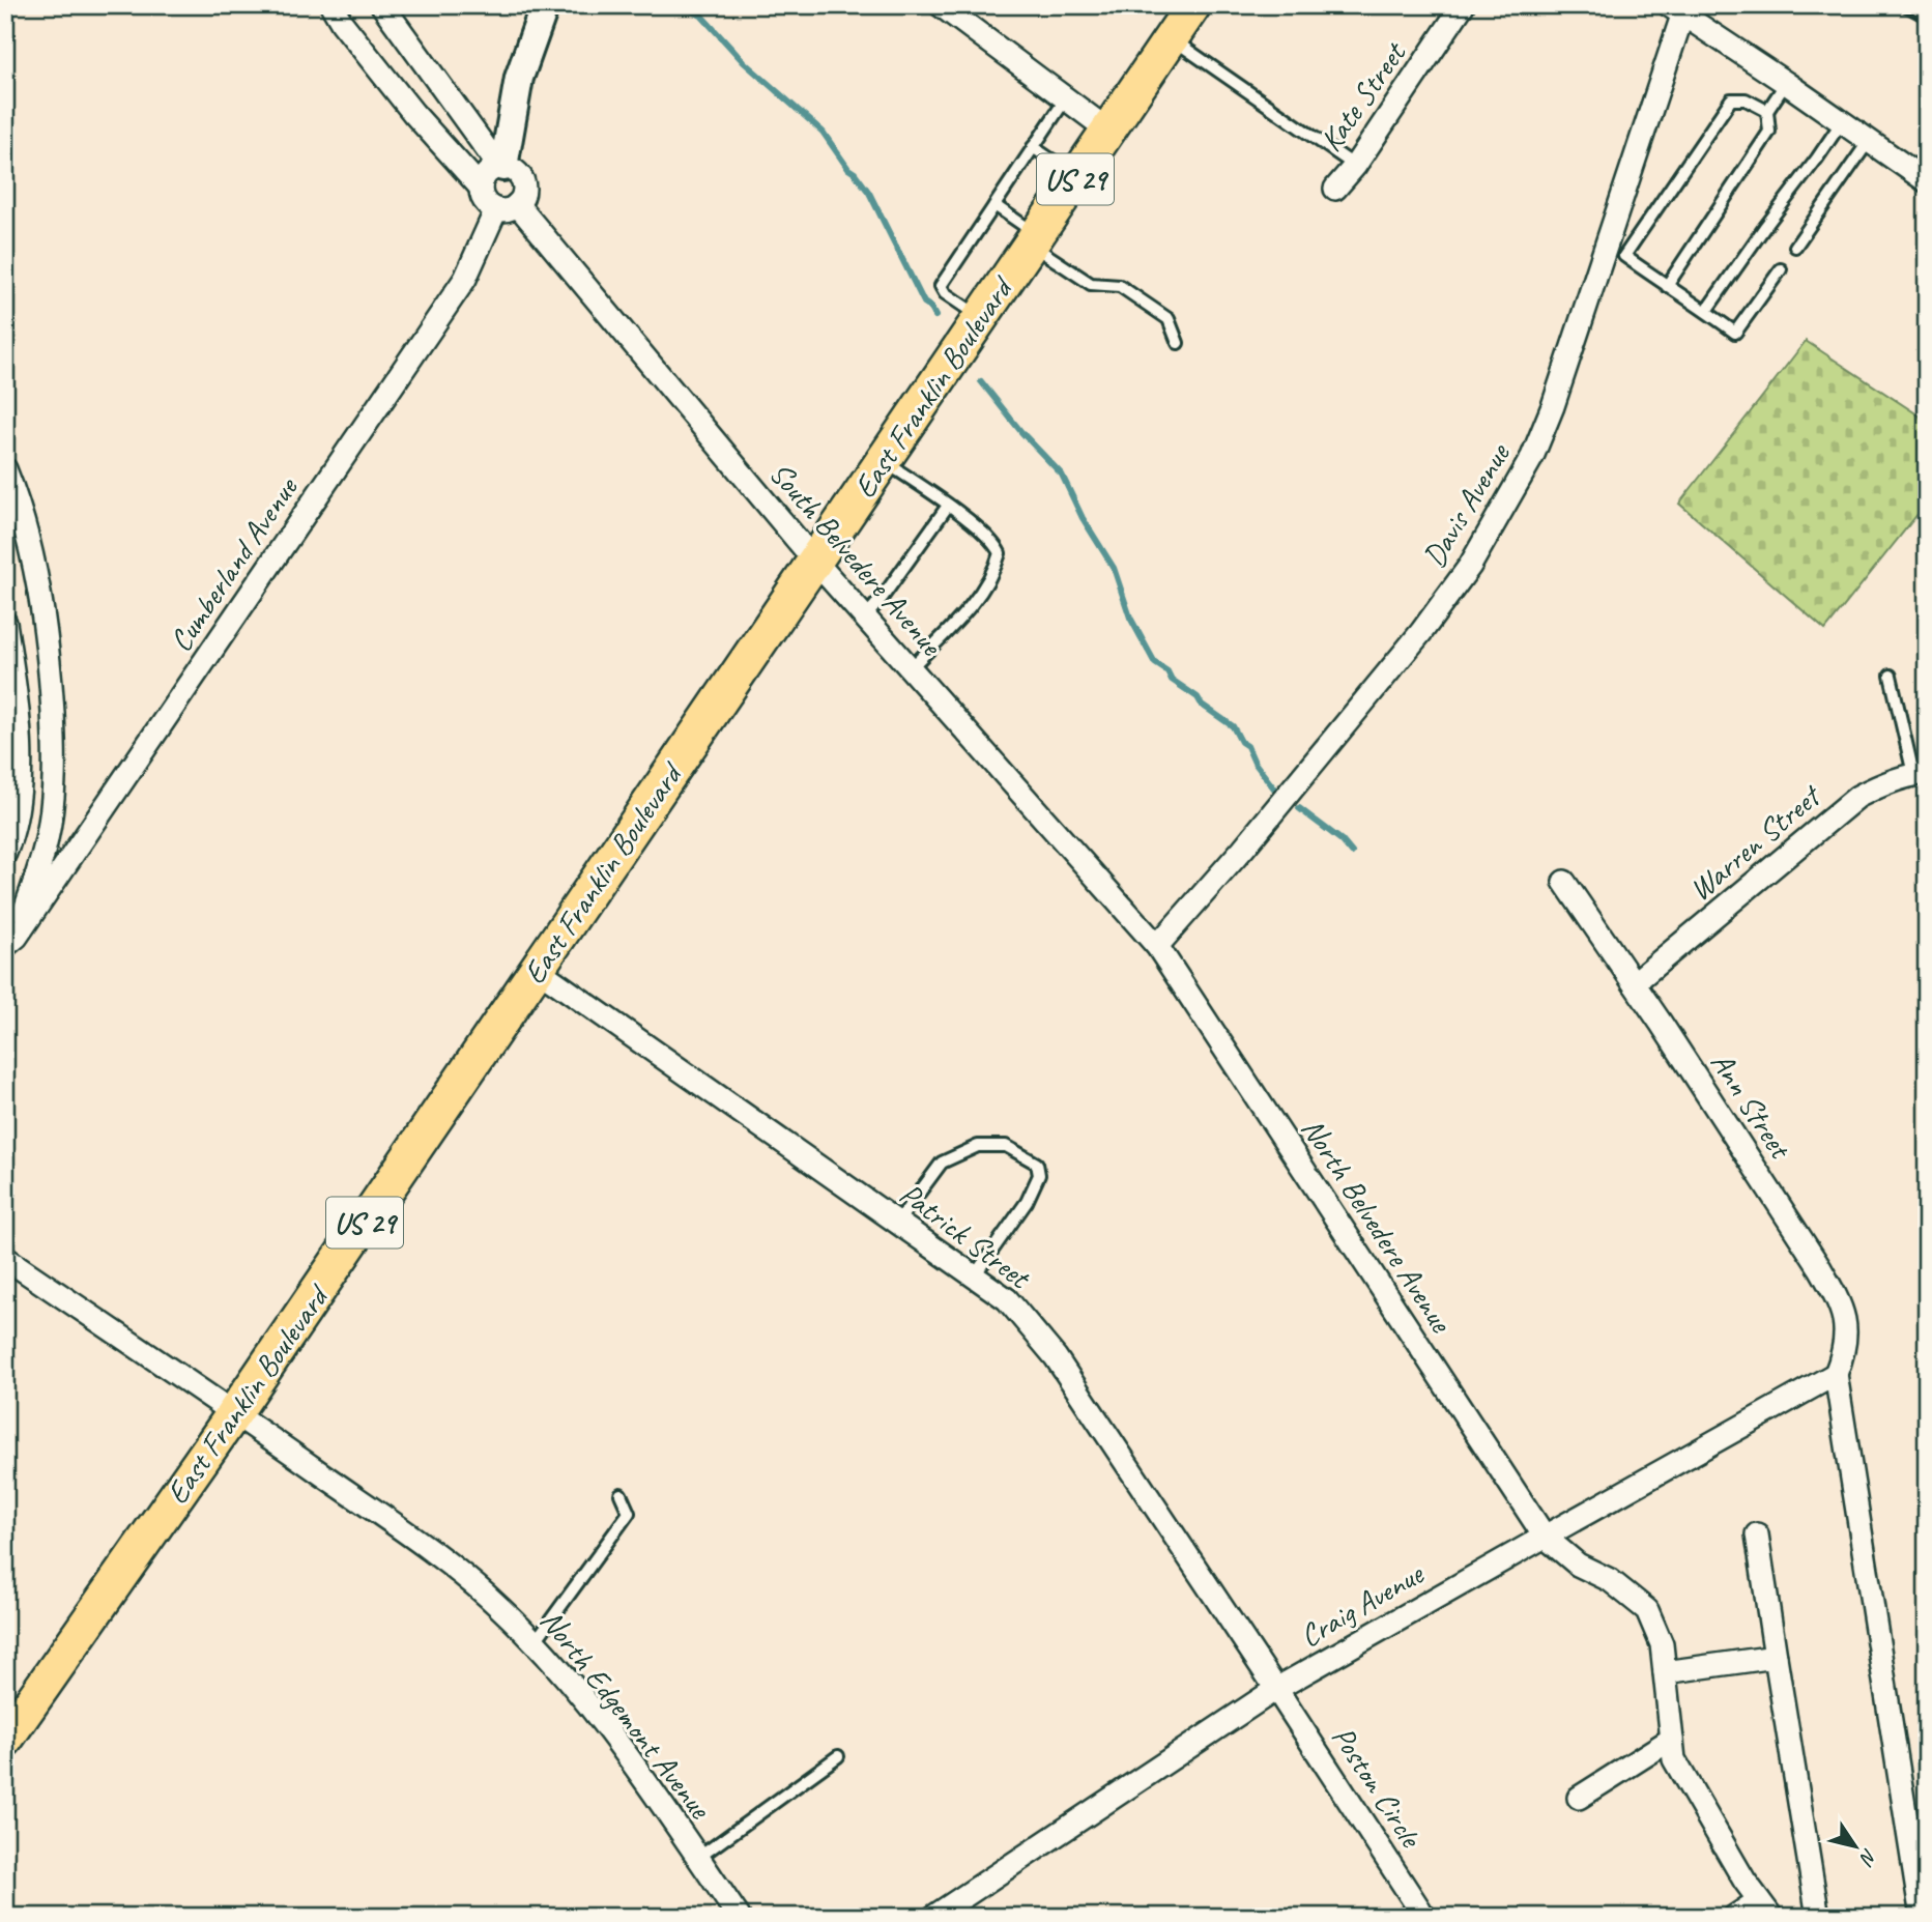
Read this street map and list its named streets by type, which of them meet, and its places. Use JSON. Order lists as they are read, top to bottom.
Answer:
{
  "streets": {
    "main road": ["US 29", "East Franklin Boulevard"],
    "street": [
      "Kate Street",
      "Davis Avenue",
      "South Belvedere Avenue",
      "Cumberland Avenue",
      "Warren Street",
      "Ann Street",
      "North Belvedere Avenue",
      "Patrick Street",
      "Craig Avenue",
      "North Edgemont Avenue",
      "Poston Circle"
    ]
  },
  "crossings": [
    ["East Franklin Boulevard", "South Belvedere Avenue"],
    ["East Franklin Boulevard", "Patrick Street"],
    ["East Franklin Boulevard", "North Edgemont Avenue"],
    ["Davis Avenue", "South Belvedere Avenue"],
    ["Davis Avenue", "North Belvedere Avenue"],
    ["South Belvedere Avenue", "Cumberland Avenue"],
    ["South Belvedere Avenue", "North Belvedere Avenue"],
    ["Warren Street", "Ann Street"],
    ["Ann Street", "Craig Avenue"],
    ["North Belvedere Avenue", "Craig Avenue"],
    ["Patrick Street", "Craig Avenue"],
    ["Patrick Street", "Poston Circle"],
    ["Craig Avenue", "Poston Circle"]
  ],
  "north": "bottom right"
}
